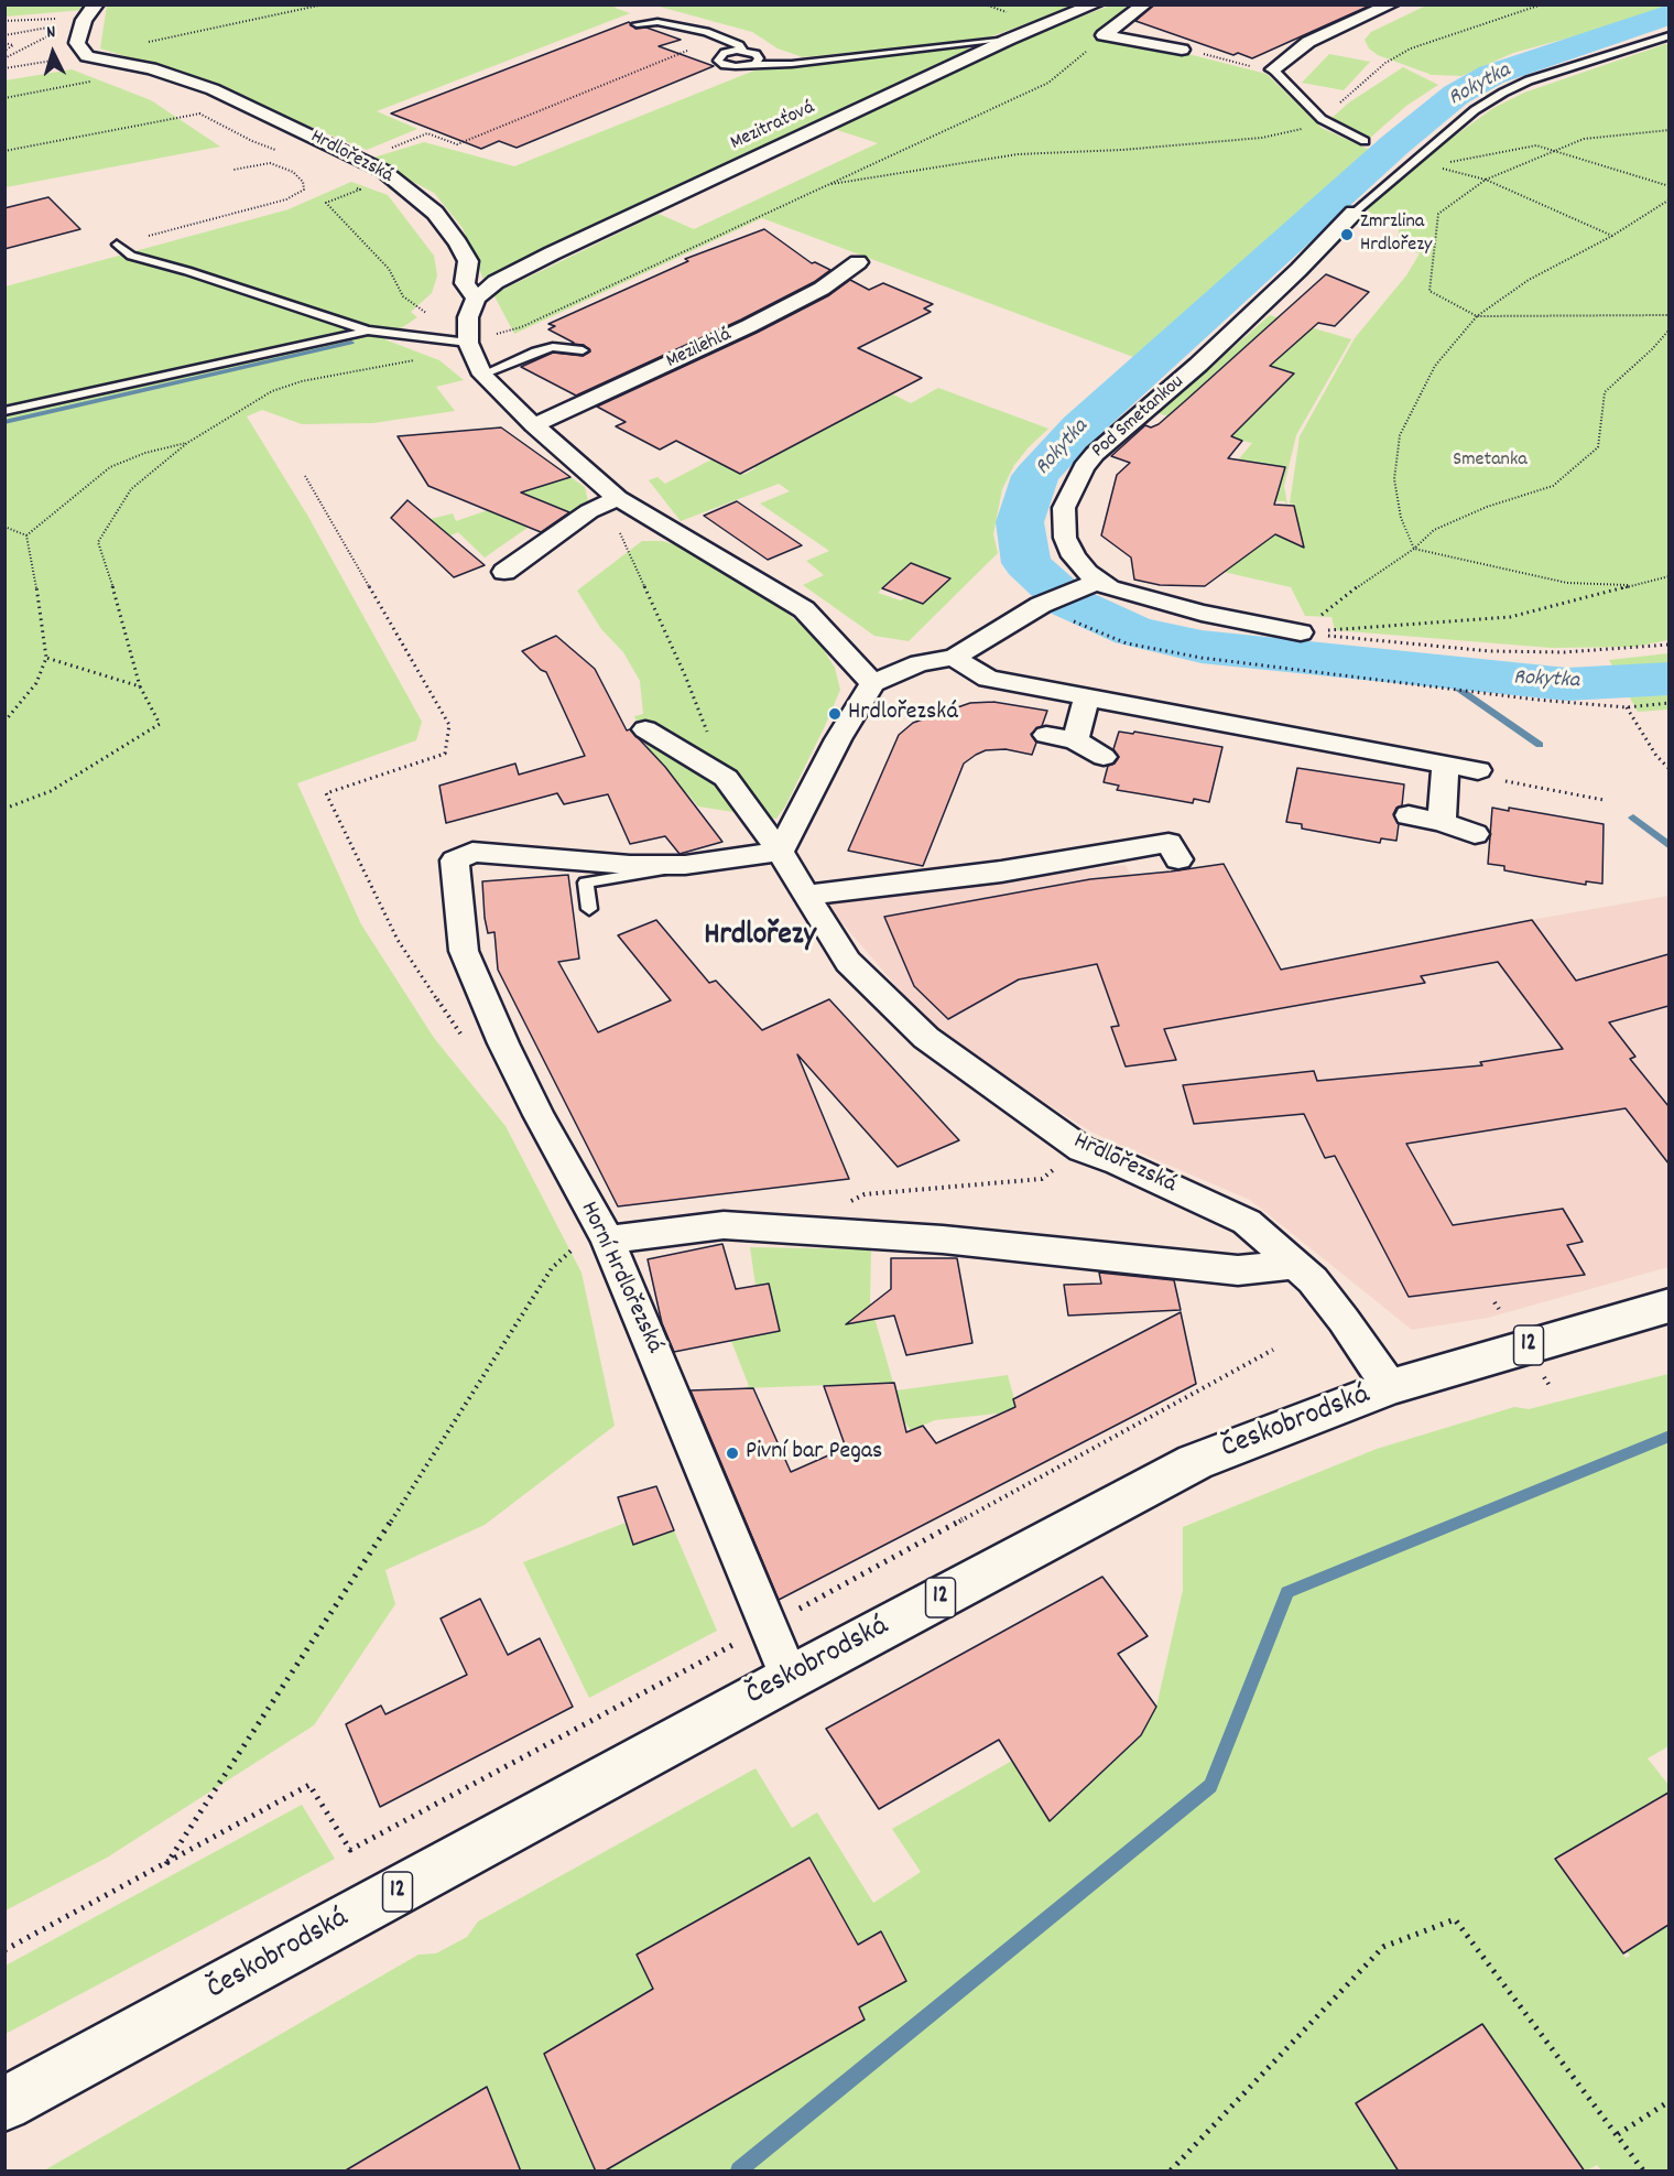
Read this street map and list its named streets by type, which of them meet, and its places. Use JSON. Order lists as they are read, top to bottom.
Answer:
{
  "streets": {
    "main road": ["12", "Českobrodská"],
    "street": [
      "Mezitraťová",
      "Hrdlořezská",
      "Mezilehlá",
      "Pod Smetankou",
      "Horní Hrdlořezská"
    ]
  },
  "crossings": [
    ["Mezitraťová", "Hrdlořezská"],
    ["Hrdlořezská", "Českobrodská"],
    ["Horní Hrdlořezská", "Českobrodská"]
  ],
  "districts": ["Hrdlořezy"],
  "water": ["Rokytka"],
  "parks": ["Smetanka"],
  "places": ["Zmrzlina Hrdlořezy", "Hrdlořezská", "Pivní bar Pegas"],
  "north": "top"
}
